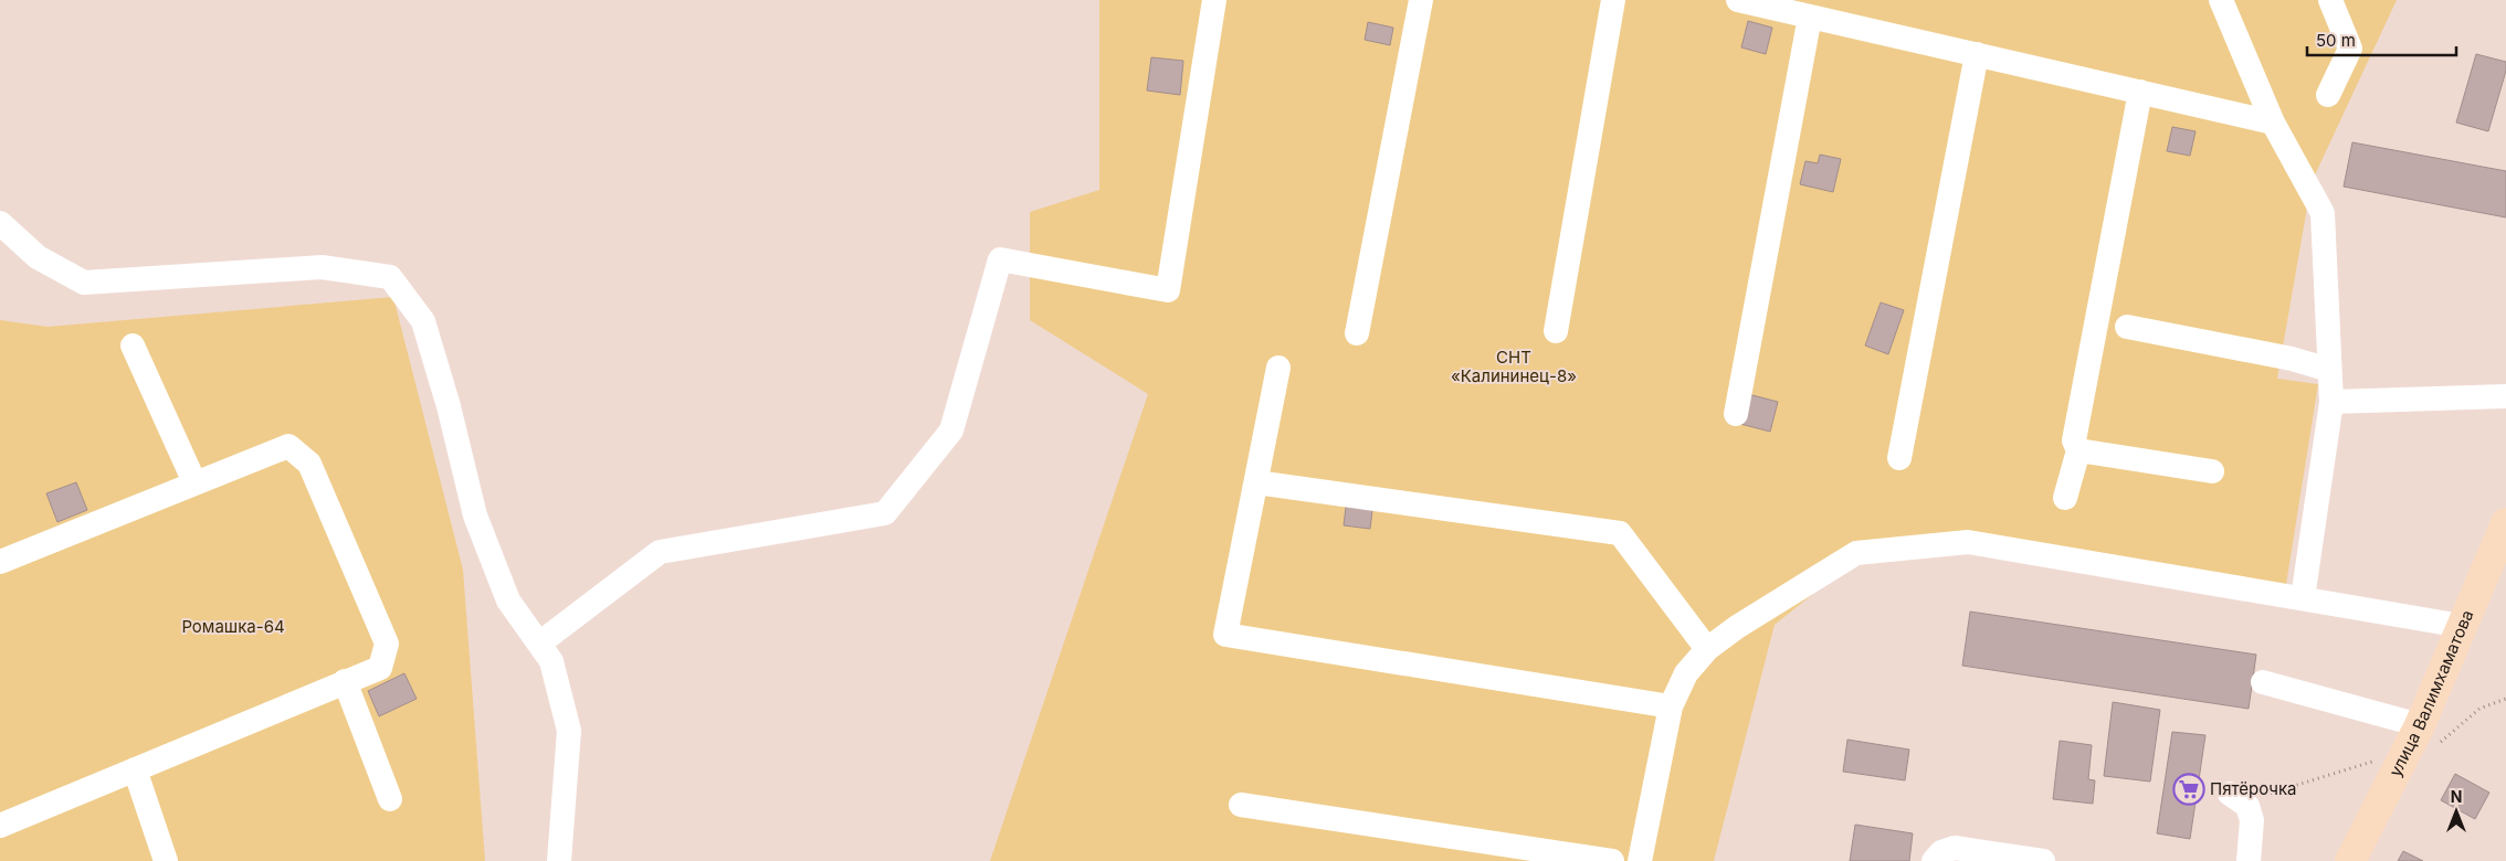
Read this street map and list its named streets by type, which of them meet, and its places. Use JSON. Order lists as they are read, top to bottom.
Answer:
{
  "streets": {
    "main road": ["улица Валимхаматова"]
  },
  "parks": ["СНТ «Калининец-8»", "Ромашка-64"],
  "places": {
    "supermarket": ["Пятёрочка"]
  },
  "scale_bar": "50 m",
  "north": "top"
}
